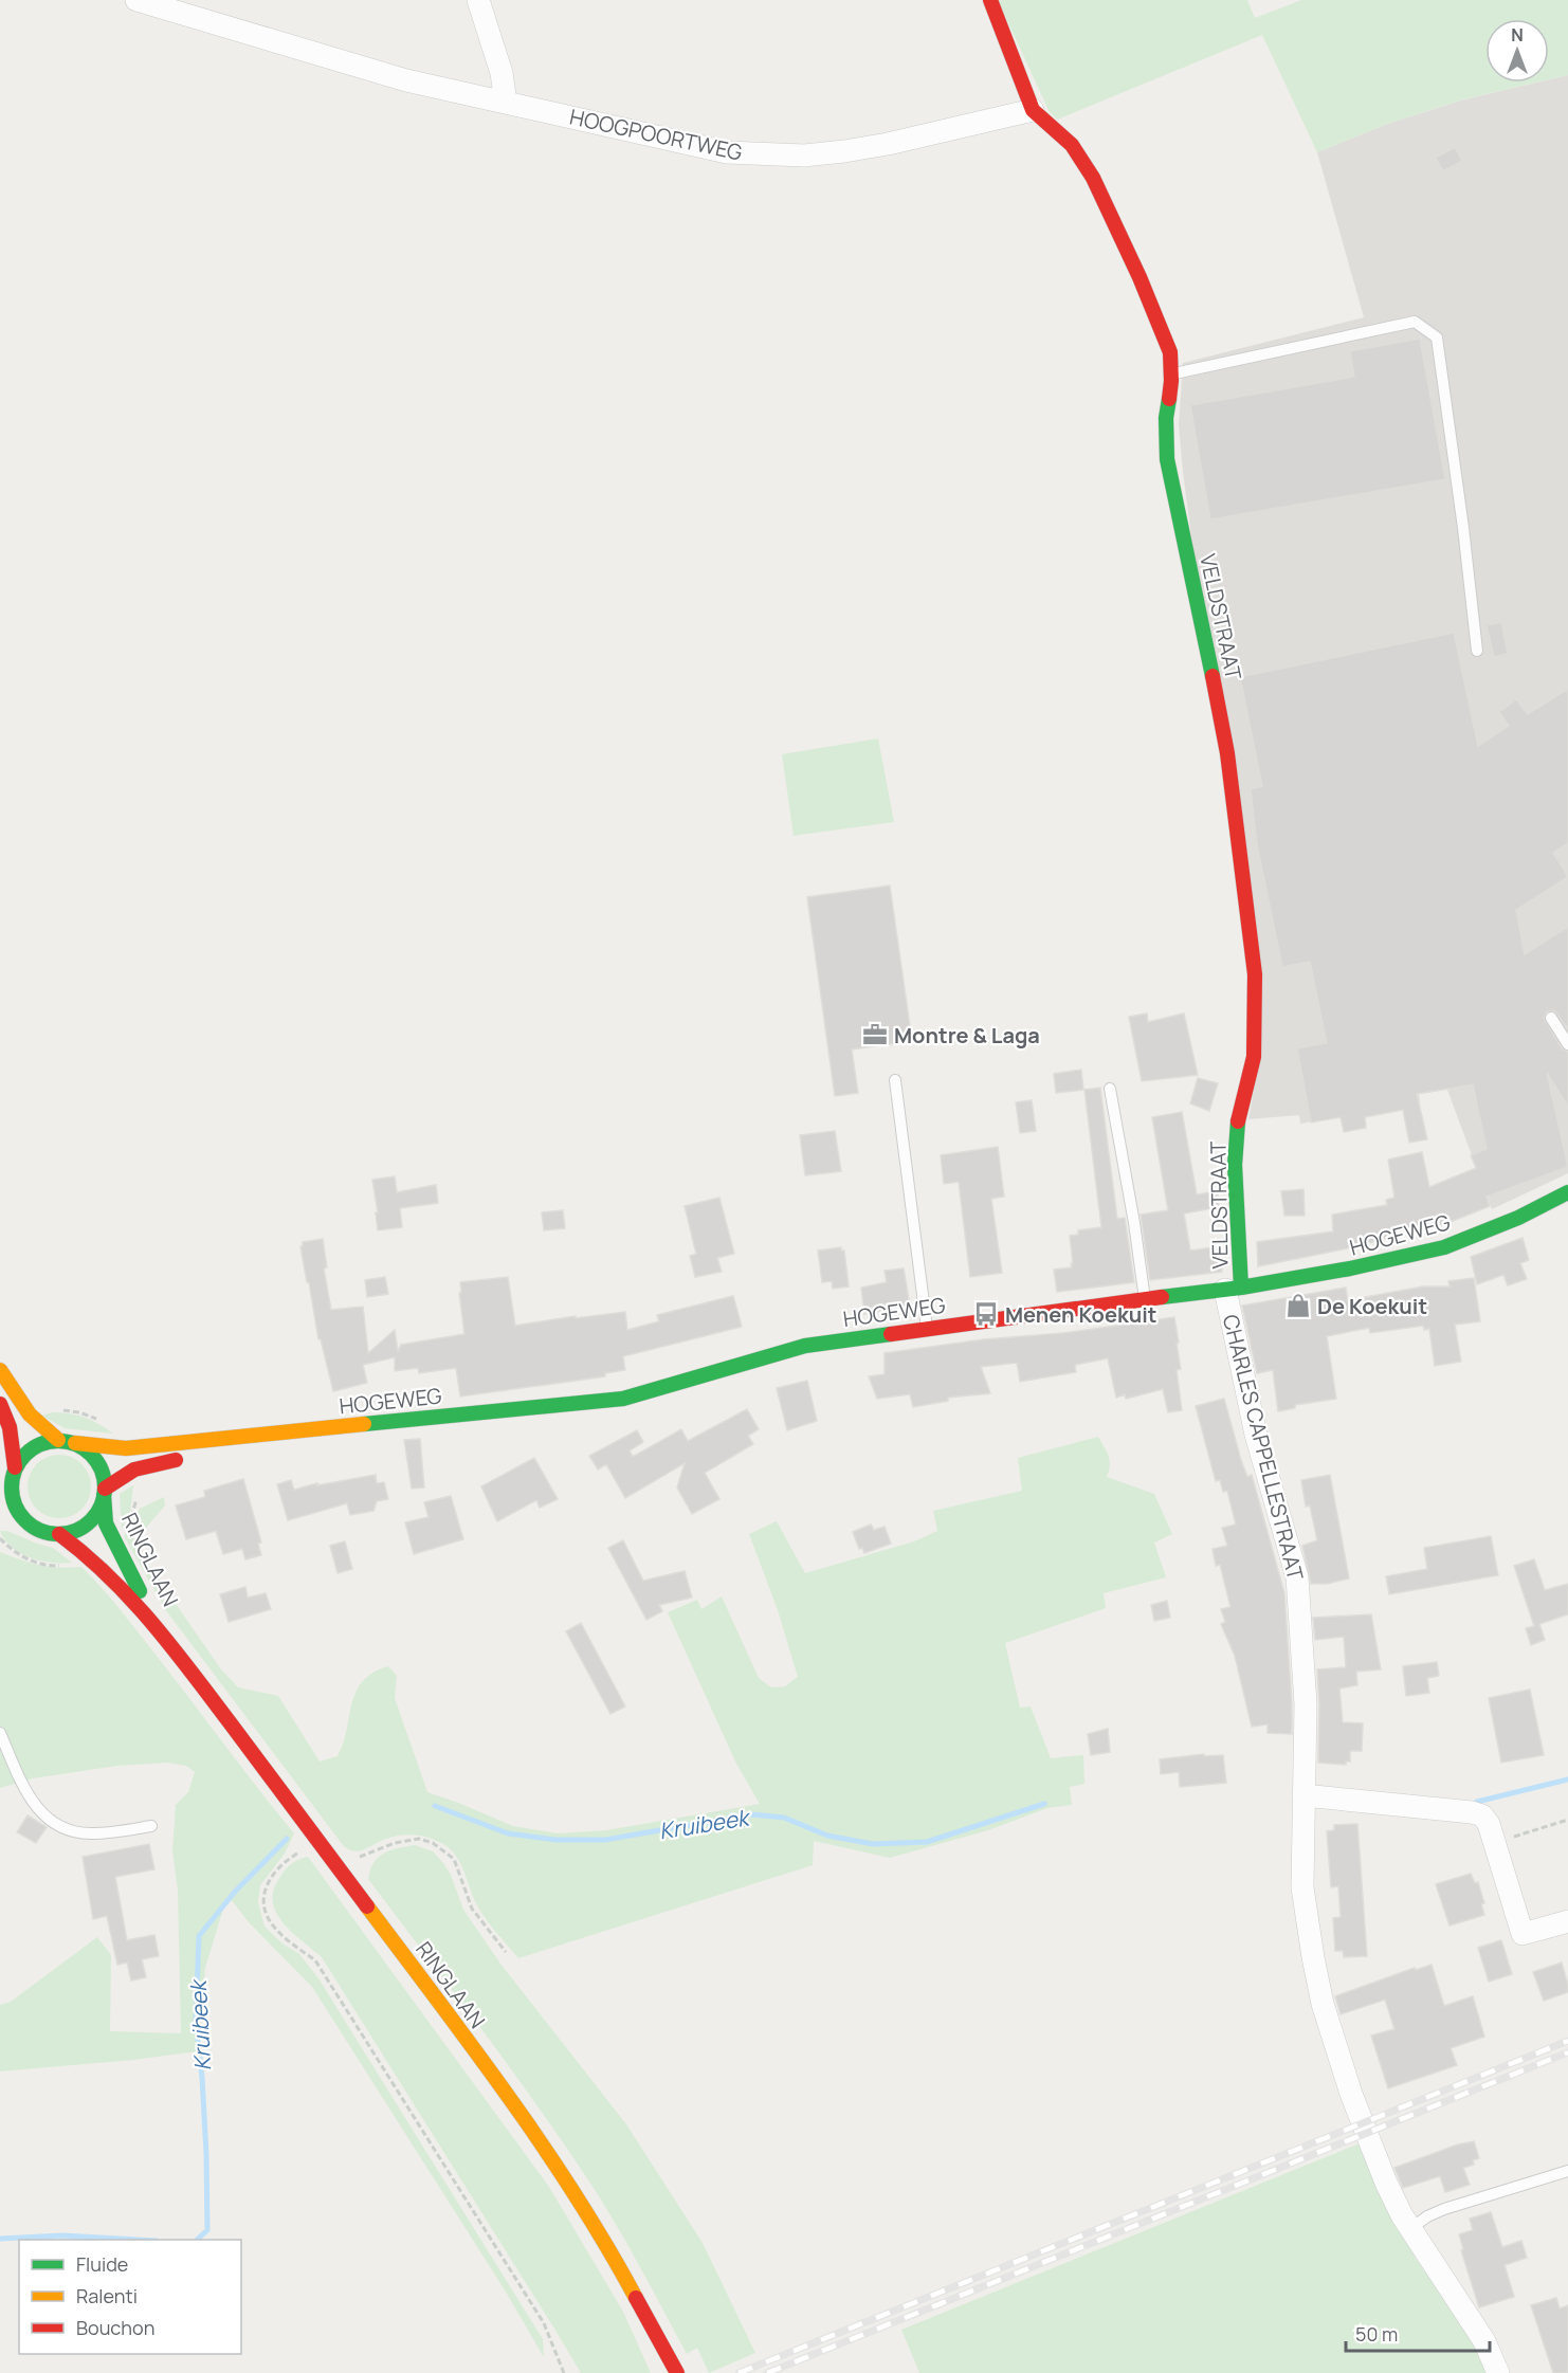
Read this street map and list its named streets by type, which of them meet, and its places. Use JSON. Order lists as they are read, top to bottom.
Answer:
{
  "streets": {
    "street": [
      "HOOGPOORTWEG",
      "VELDSTRAAT",
      "HOGEWEG",
      "CHARLES CAPPELLESTRAAT",
      "RINGLAAN"
    ]
  },
  "crossings": [
    ["HOOGPOORTWEG", "VELDSTRAAT"],
    ["VELDSTRAAT", "HOGEWEG"],
    ["VELDSTRAAT", "CHARLES CAPPELLESTRAAT"],
    ["HOGEWEG", "CHARLES CAPPELLESTRAAT"],
    ["HOGEWEG", "RINGLAAN"]
  ],
  "water": ["Kruibeek"],
  "places": {
    "office": ["Montre & Laga"],
    "shop": ["De Koekuit"],
    "bus stop": ["Menen Koekuit"]
  },
  "legend": ["Fluide", "Ralenti", "Bouchon"],
  "scale_bar": "50 m",
  "north": "top"
}
